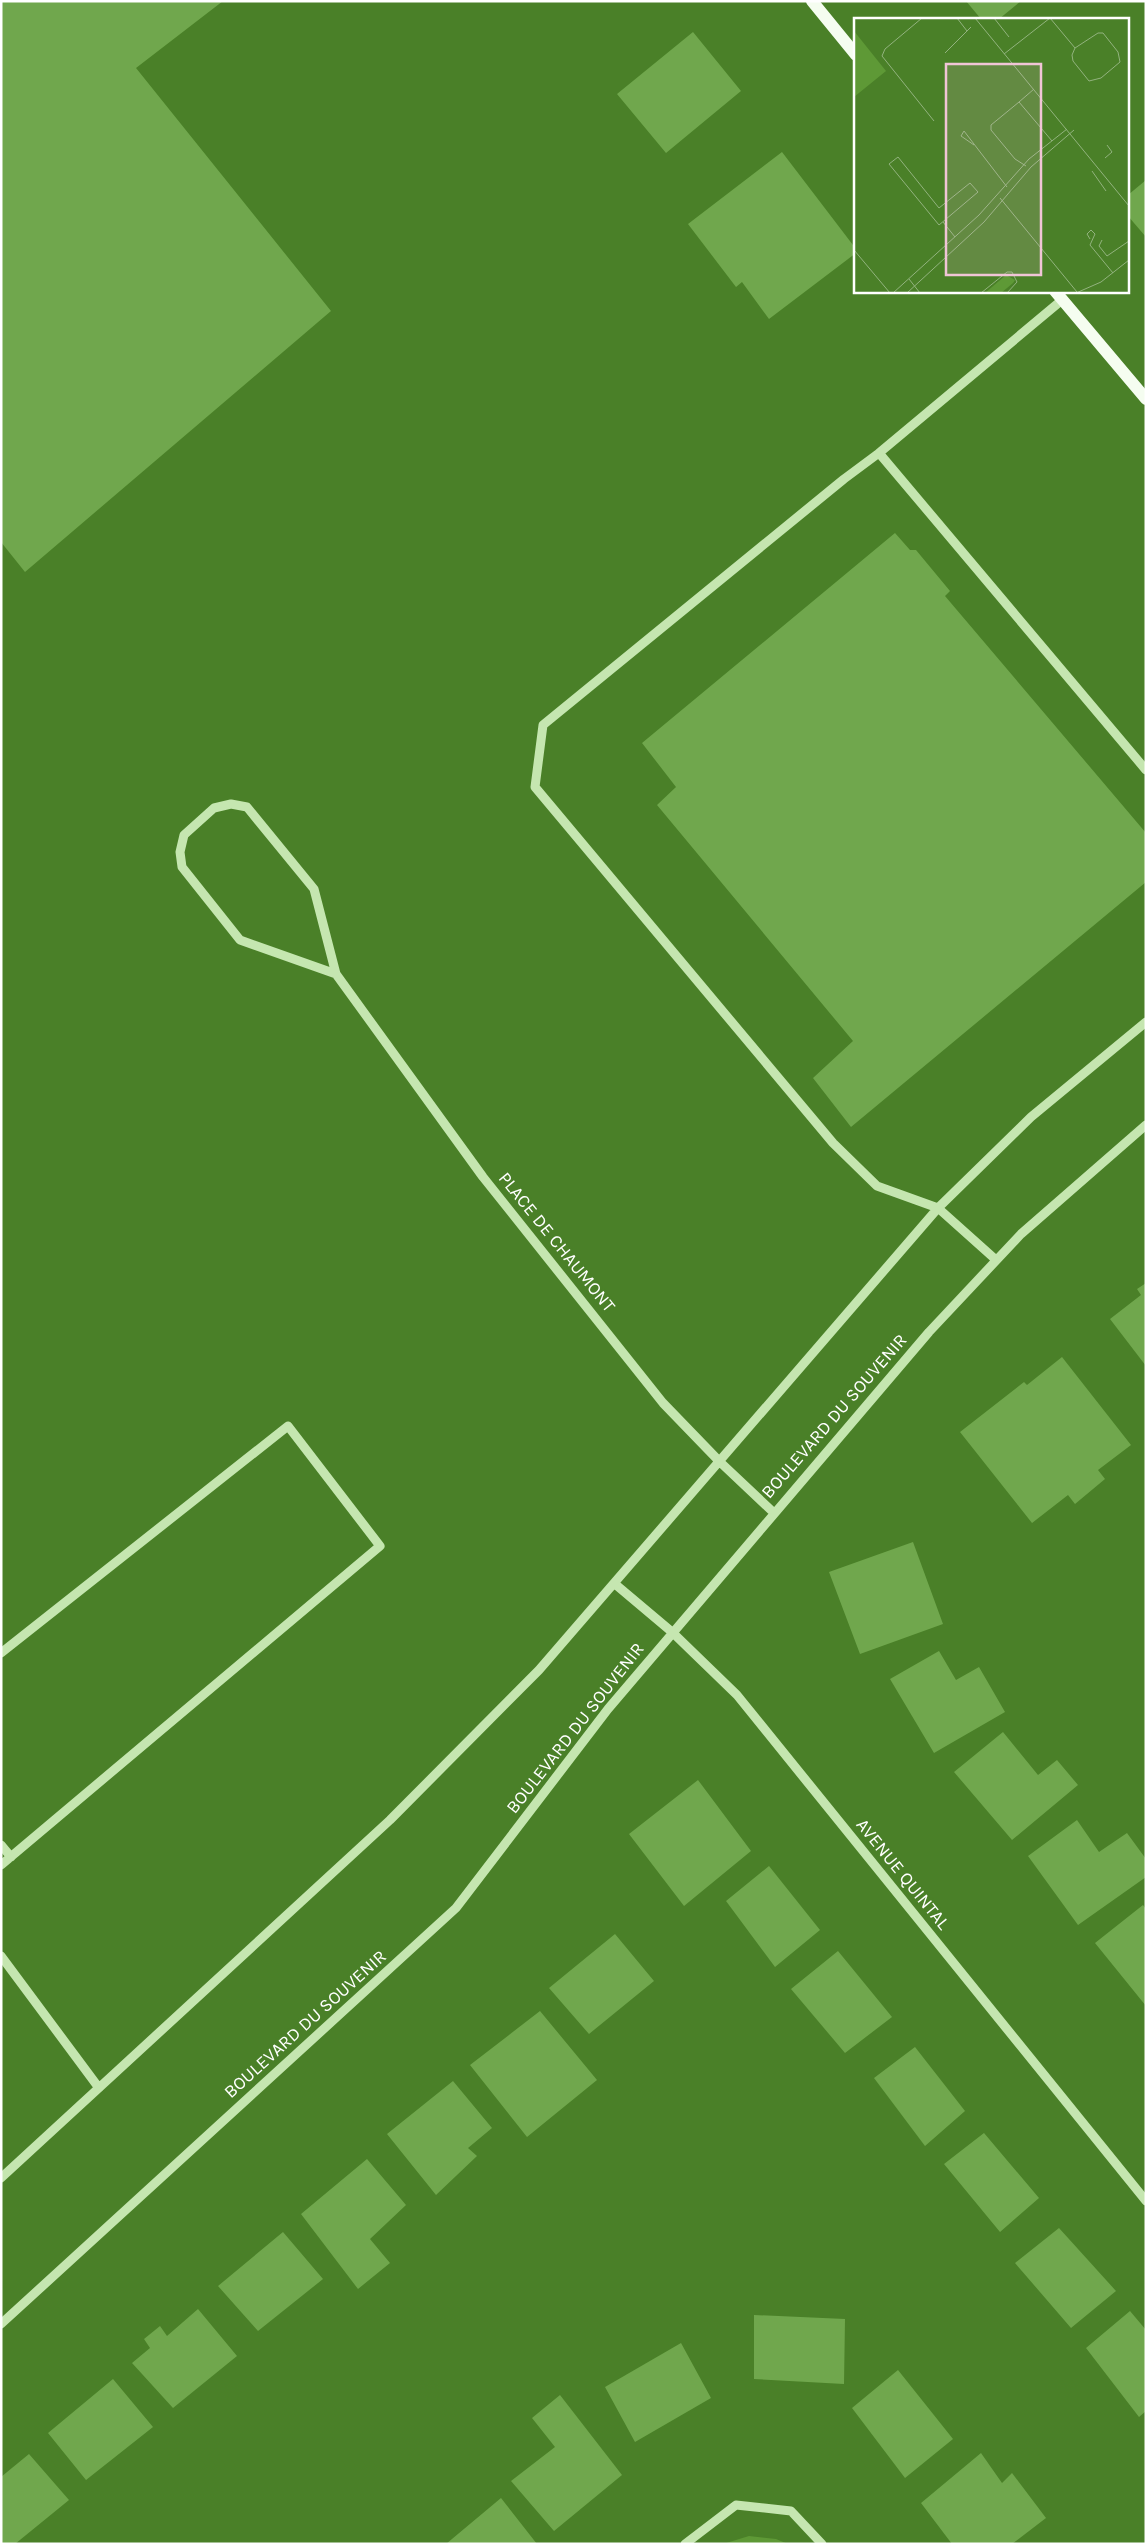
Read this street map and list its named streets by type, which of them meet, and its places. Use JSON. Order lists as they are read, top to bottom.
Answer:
{
  "streets": {
    "street": ["PLACE DE CHAUMONT", "BOULEVARD DU SOUVENIR", "AVENUE QUINTAL"]
  },
  "crossings": [
    ["PLACE DE CHAUMONT", "BOULEVARD DU SOUVENIR"],
    ["BOULEVARD DU SOUVENIR", "AVENUE QUINTAL"]
  ]
}
